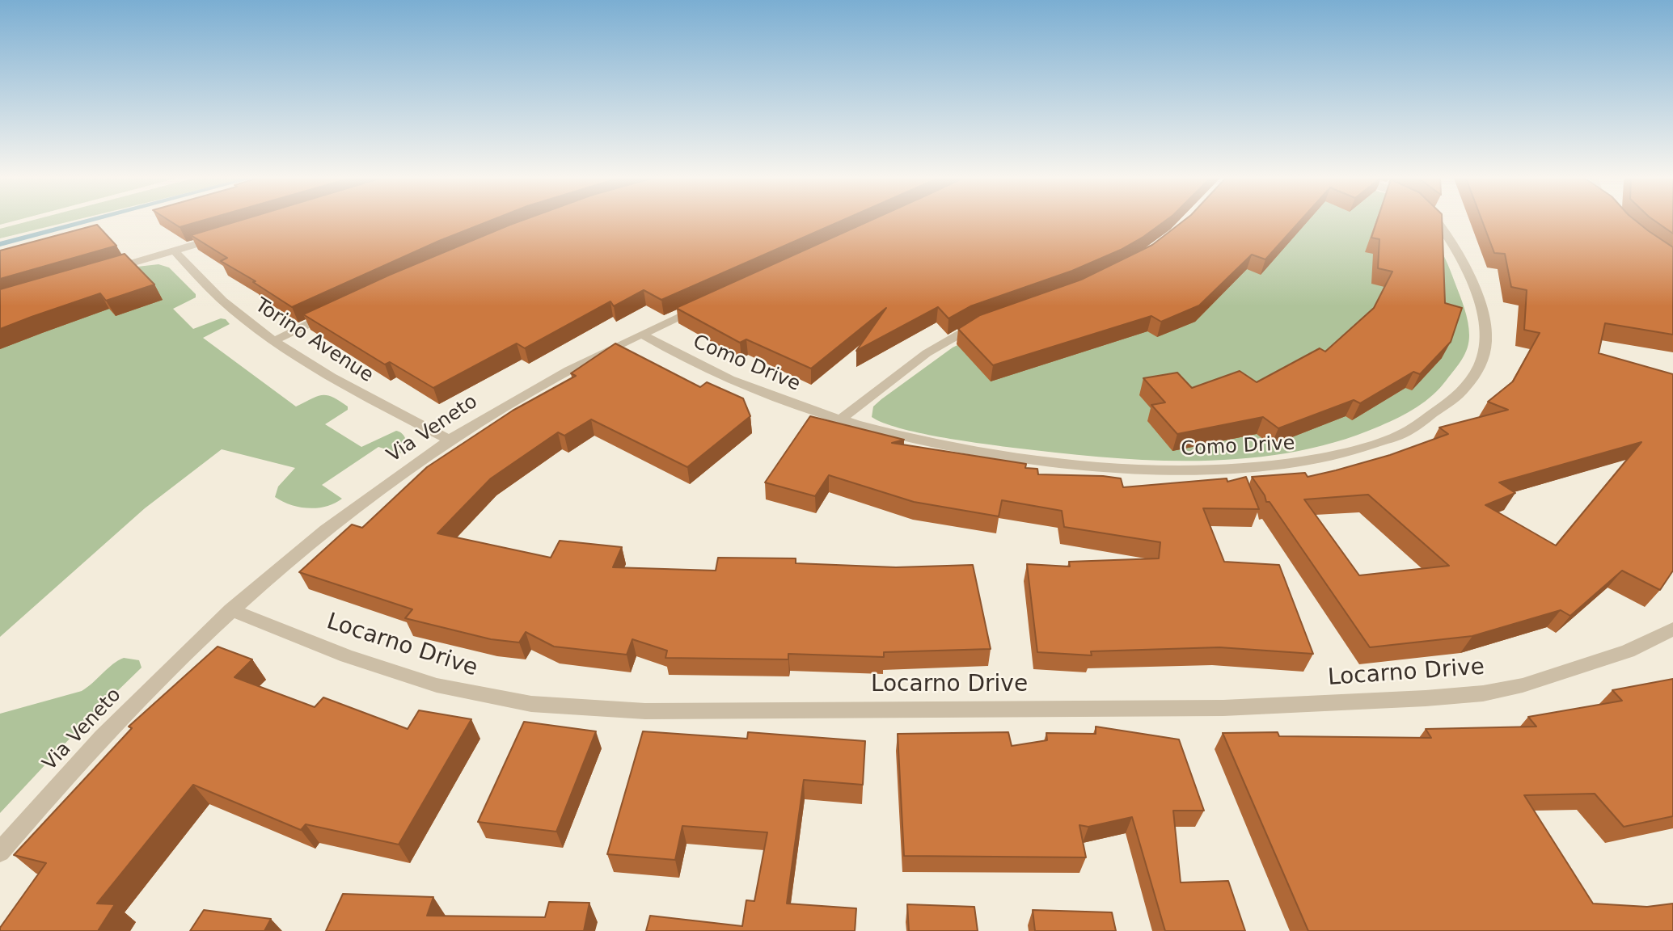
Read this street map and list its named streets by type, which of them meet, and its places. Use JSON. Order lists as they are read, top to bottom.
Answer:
{
  "streets": {
    "street": [
      "Torino Avenue",
      "Como Drive",
      "Via Veneto",
      "Locarno Drive"
    ]
  },
  "crossings": [
    ["Torino Avenue", "Via Veneto"],
    ["Como Drive", "Via Veneto"],
    ["Via Veneto", "Locarno Drive"]
  ]
}
